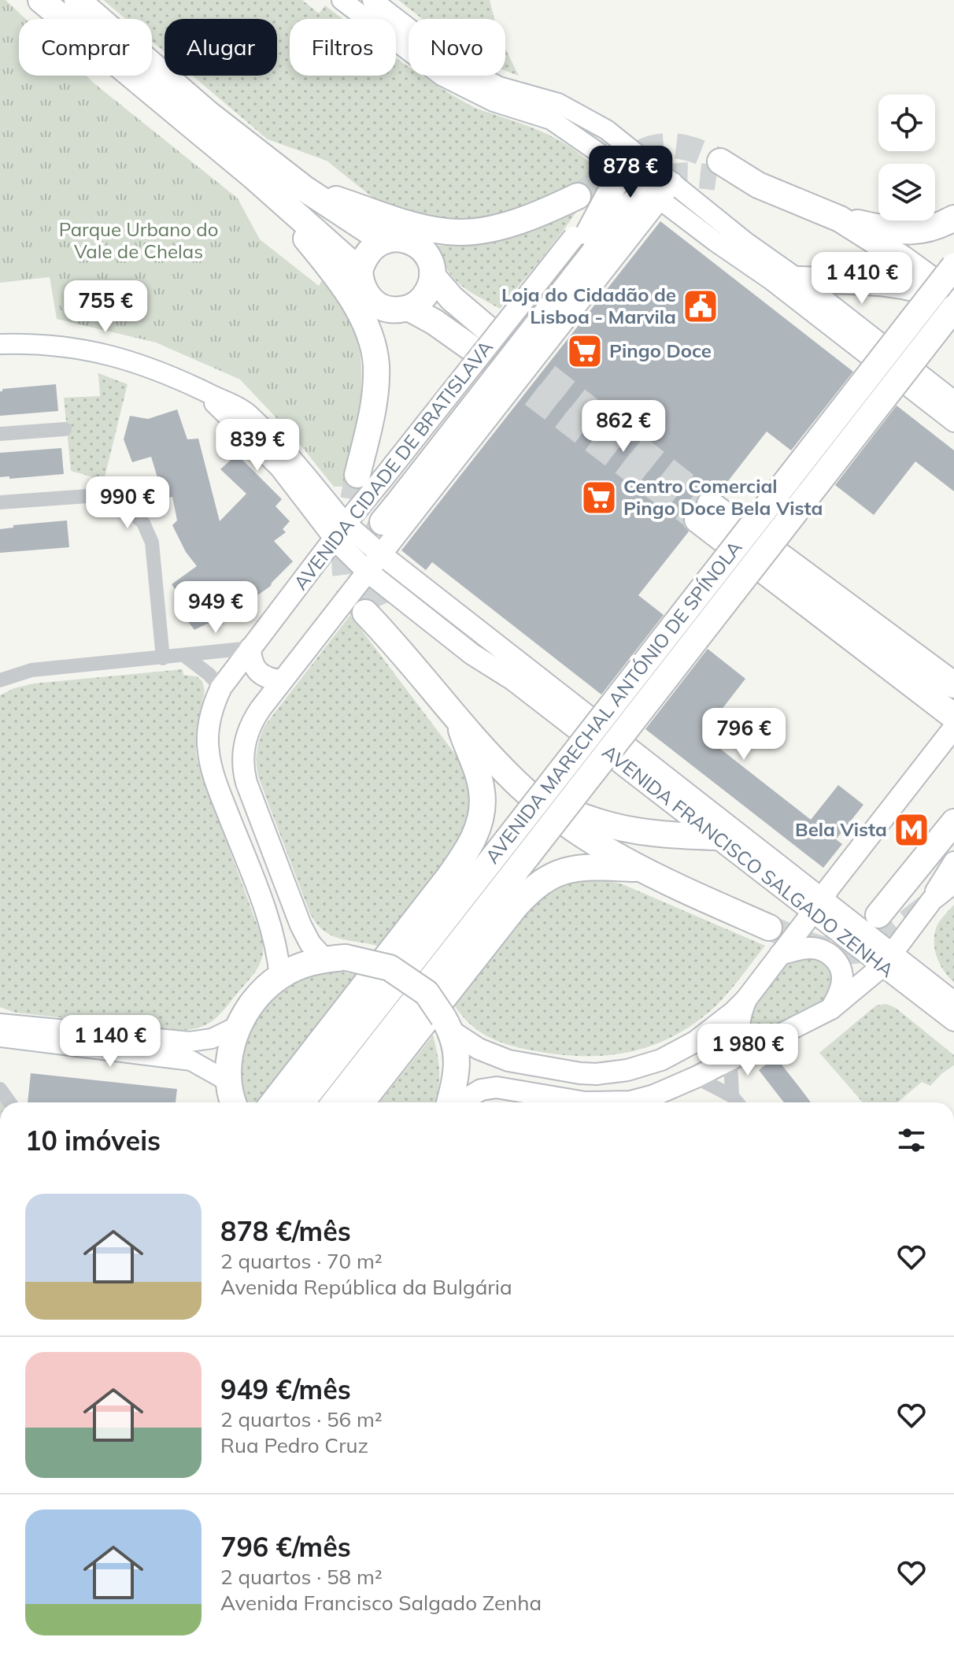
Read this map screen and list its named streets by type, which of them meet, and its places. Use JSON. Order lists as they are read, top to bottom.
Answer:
{
  "streets": {
    "highway": ["AVENIDA MARECHAL ANTÓNIO DE SPÍNOLA"],
    "main road": ["AVENIDA CIDADE DE BRATISLAVA", "AVENIDA FRANCISCO SALGADO ZENHA"]
  },
  "crossings": [
    ["AVENIDA CIDADE DE BRATISLAVA", "AVENIDA FRANCISCO SALGADO ZENHA"]
  ],
  "parks": ["Parque Urbano do Vale de Chelas"],
  "places": {
    "public building": ["Loja do Cidadão de Lisboa - Marvila"],
    "supermarket": ["Pingo Doce", "Centro Comercial Pingo Doce Bela Vista"],
    "metro station": ["Bela Vista"]
  },
  "page": {
    "chip": [
      "Comprar",
      "Alugar",
      "Filtros",
      "Novo"
    ],
    "price": [
      "878 €",
      "1 410 €",
      "755 €",
      "862 €",
      "839 €",
      "990 €",
      "949 €",
      "796 €",
      "1 140 €",
      "1 980 €"
    ],
    "heading": "10 imóveis",
    "list": [
      {
        "name": "878 €/mês",
        "note": "2 quartos · 70 m² · Avenida República da Bulgária"
      },
      {
        "name": "949 €/mês",
        "note": "2 quartos · 56 m² · Rua Pedro Cruz"
      },
      {
        "name": "796 €/mês",
        "note": "2 quartos · 58 m² · Avenida Francisco Salgado Zenha"
      }
    ]
  }
}
